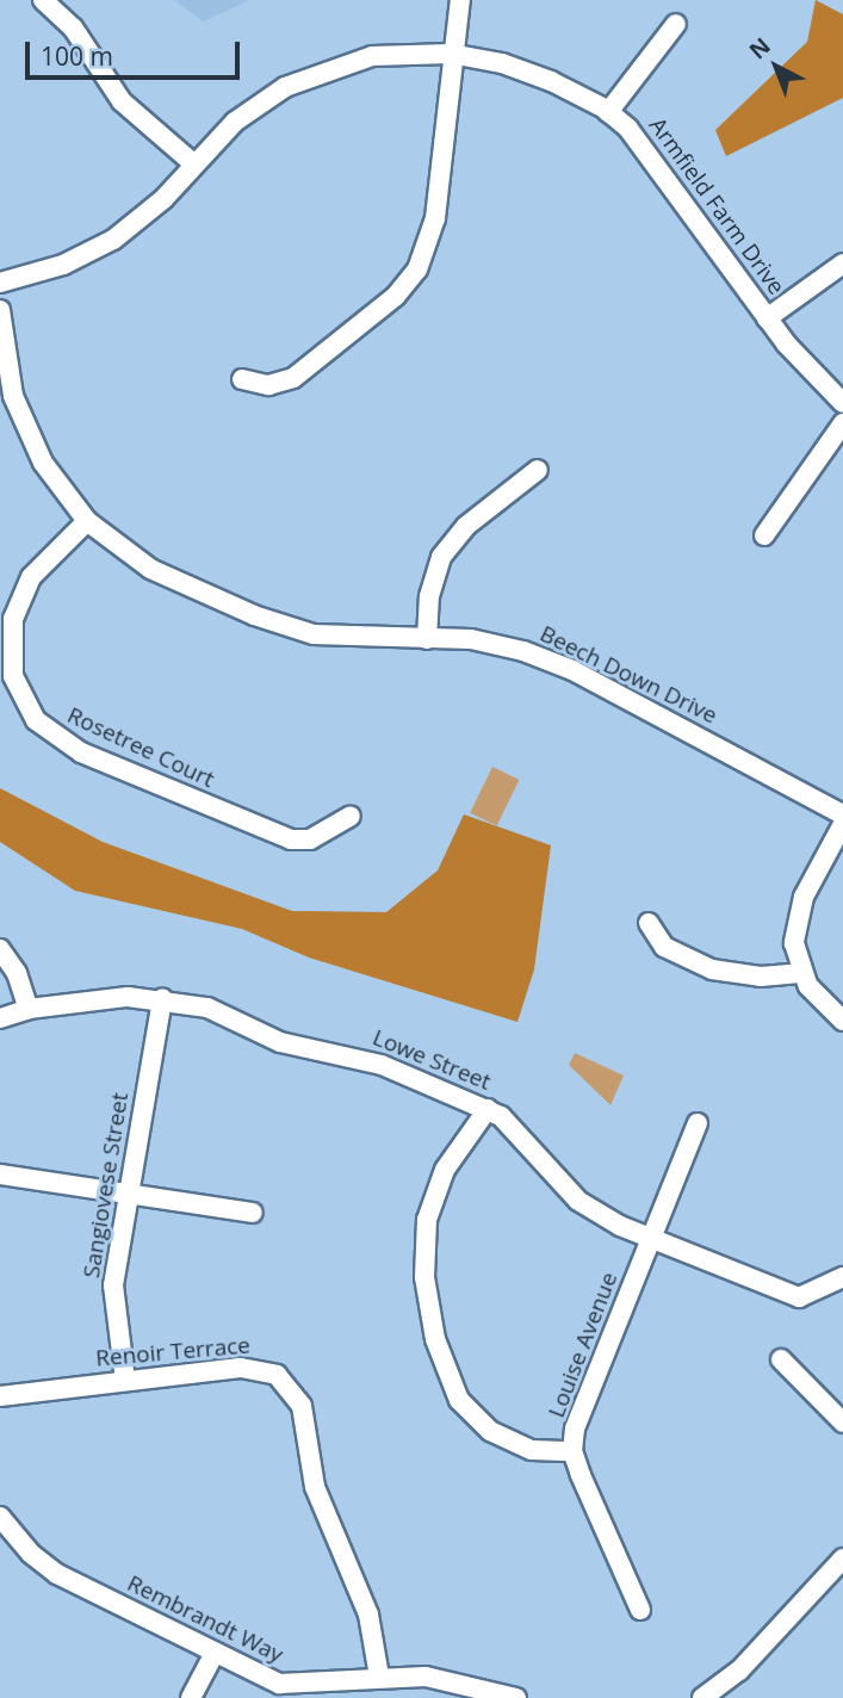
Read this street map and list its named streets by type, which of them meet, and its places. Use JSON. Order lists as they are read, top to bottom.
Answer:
{
  "streets": {
    "street": [
      "Armfield Farm Drive",
      "Beech Down Drive",
      "Rosetree Court",
      "Lowe Street",
      "Sangiovese Street",
      "Louise Avenue",
      "Renoir Terrace",
      "Rembrandt Way"
    ]
  },
  "crossings": [
    ["Beech Down Drive", "Rosetree Court"],
    ["Lowe Street", "Sangiovese Street"],
    ["Lowe Street", "Louise Avenue"],
    ["Sangiovese Street", "Renoir Terrace"],
    ["Renoir Terrace", "Rembrandt Way"]
  ],
  "scale_bar": "100 m",
  "north": "top left"
}
